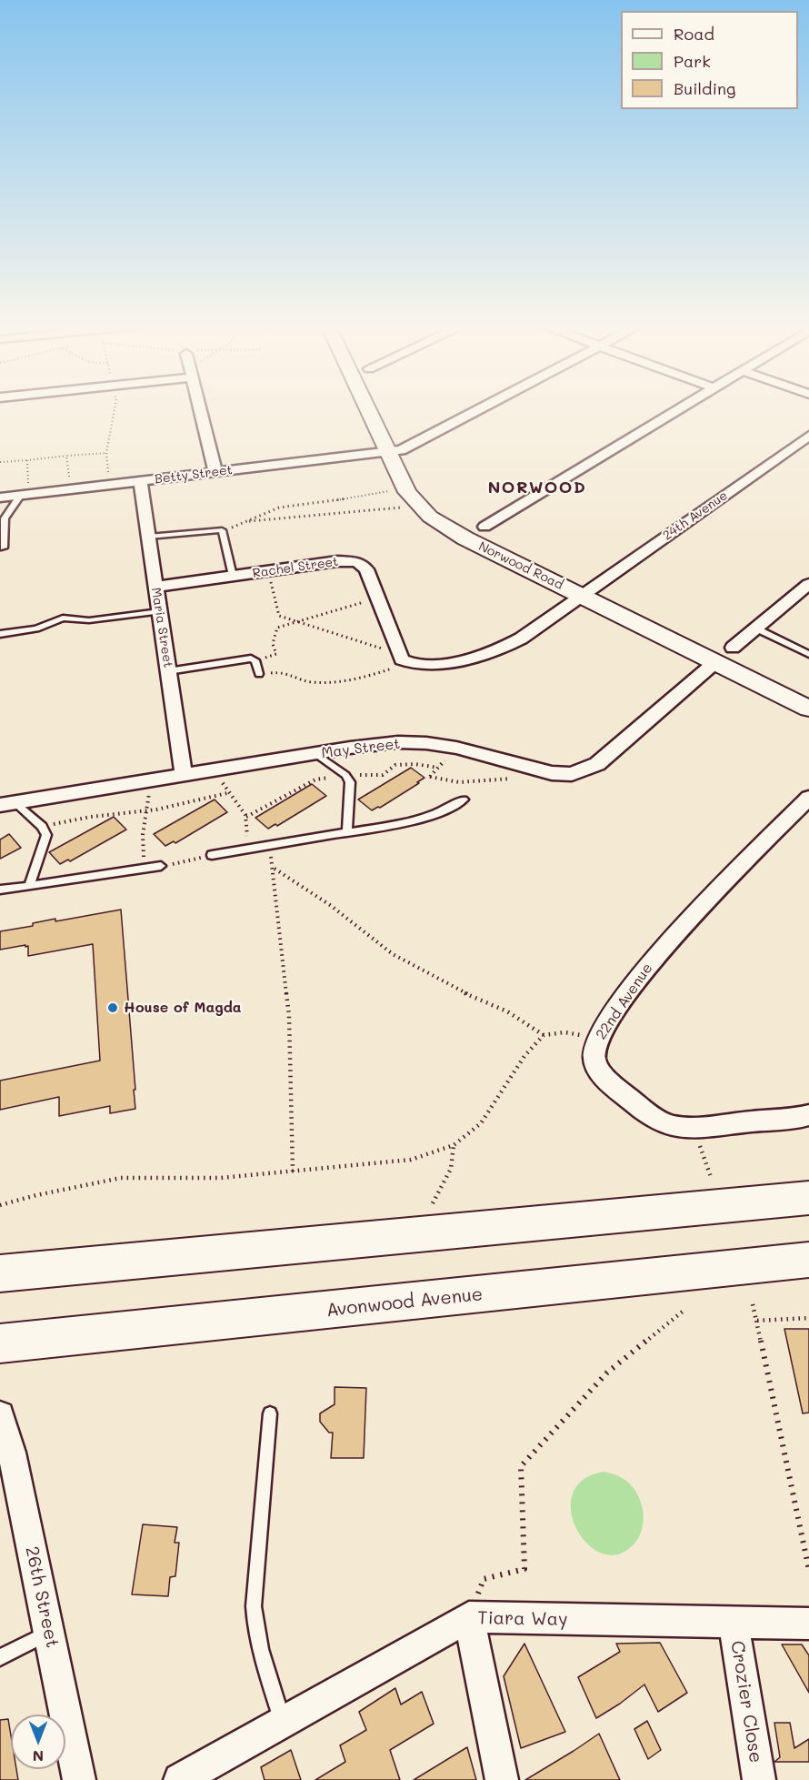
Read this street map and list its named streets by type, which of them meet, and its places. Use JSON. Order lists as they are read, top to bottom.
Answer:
{
  "streets": {
    "street": [
      "Betty Street",
      "24th Avenue",
      "Norwood Road",
      "Rachel Street",
      "Maria Street",
      "May Street",
      "22nd Avenue",
      "Avonwood Avenue",
      "26th Street",
      "Tiara Way",
      "Crozier Close"
    ]
  },
  "crossings": [
    ["Betty Street", "Norwood Road"],
    ["Betty Street", "Maria Street"],
    ["24th Avenue", "Norwood Road"],
    ["Norwood Road", "May Street"],
    ["Rachel Street", "Maria Street"],
    ["Maria Street", "May Street"],
    ["Tiara Way", "Crozier Close"]
  ],
  "districts": ["NORWOOD"],
  "places": ["House of Magda"],
  "legend": ["Road", "Park", "Building"],
  "north": "bottom"
}
